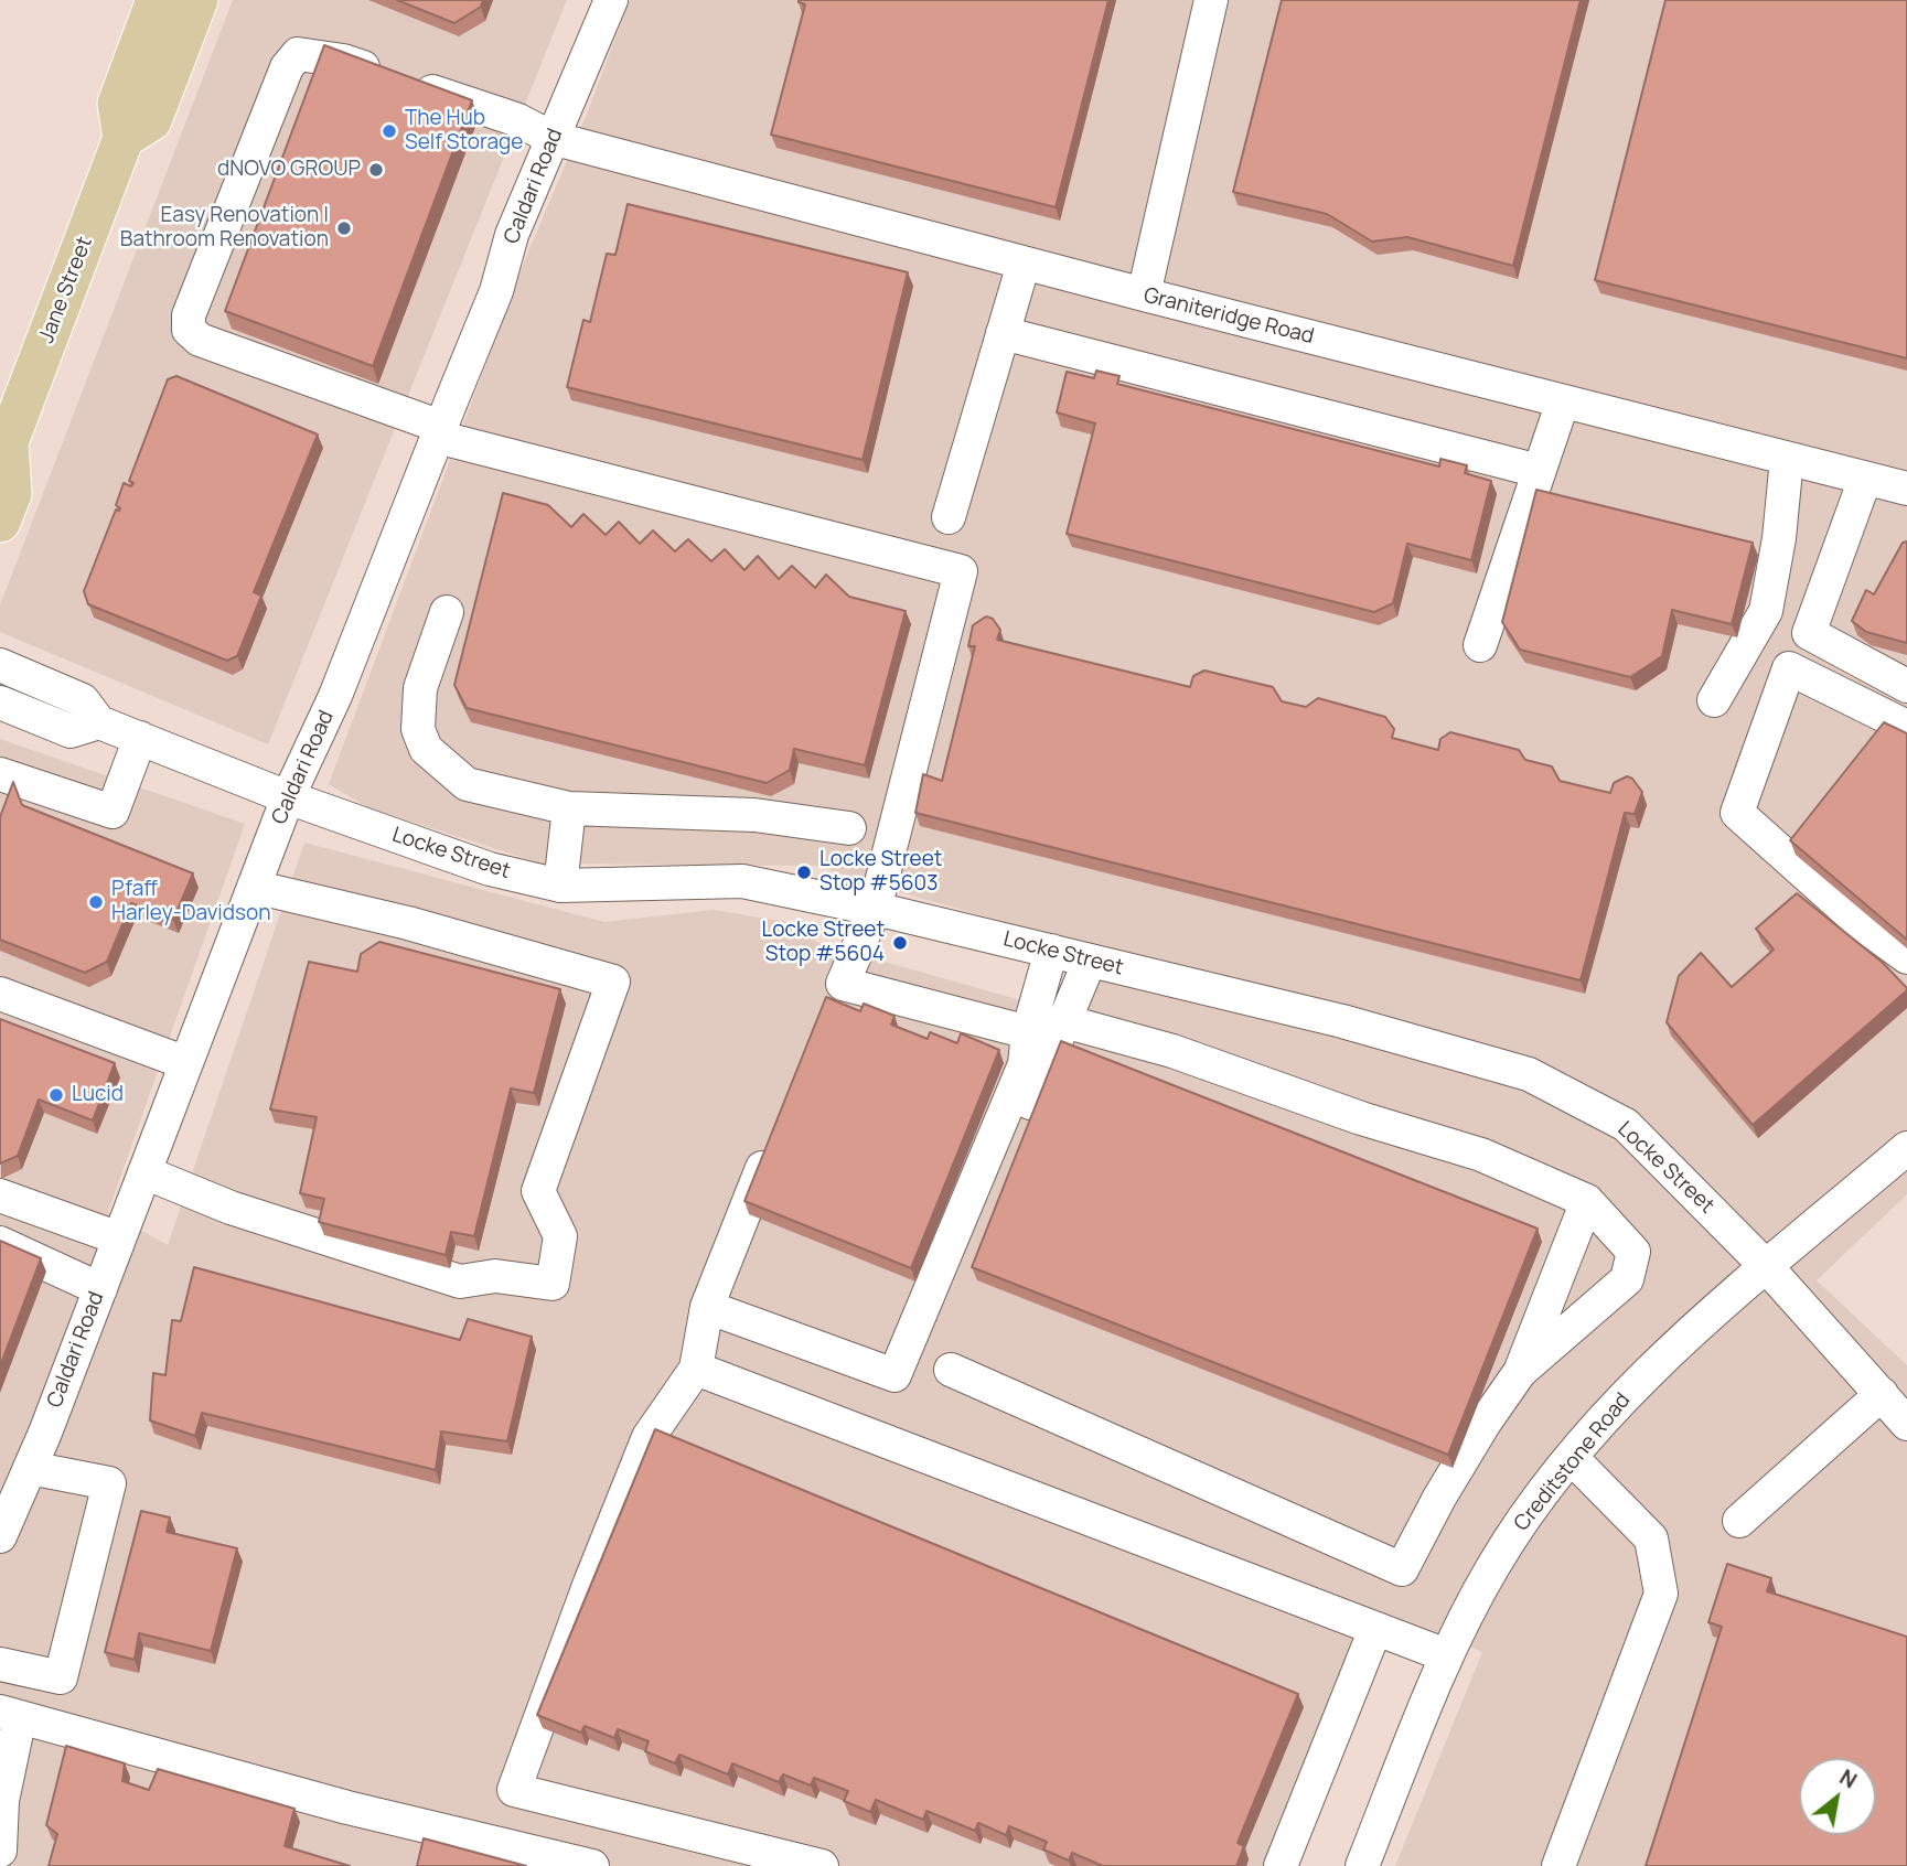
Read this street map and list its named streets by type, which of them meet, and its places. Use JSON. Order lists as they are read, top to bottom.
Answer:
{
  "streets": {
    "main road": ["Jane Street"],
    "street": [
      "Caldari Road",
      "Graniteridge Road",
      "Locke Street",
      "Creditstone Road"
    ]
  },
  "crossings": [
    ["Caldari Road", "Graniteridge Road"],
    ["Caldari Road", "Locke Street"],
    ["Locke Street", "Creditstone Road"]
  ],
  "places": [
    "The Hub Self Storage",
    "dNOVO GROUP",
    "Easy Renovation | Bathroom Renovation",
    "Locke Street Stop #5603",
    "Pfaff Harley-Davidson",
    "Locke Street Stop #5604",
    "Lucid"
  ],
  "north": "top right"
}
